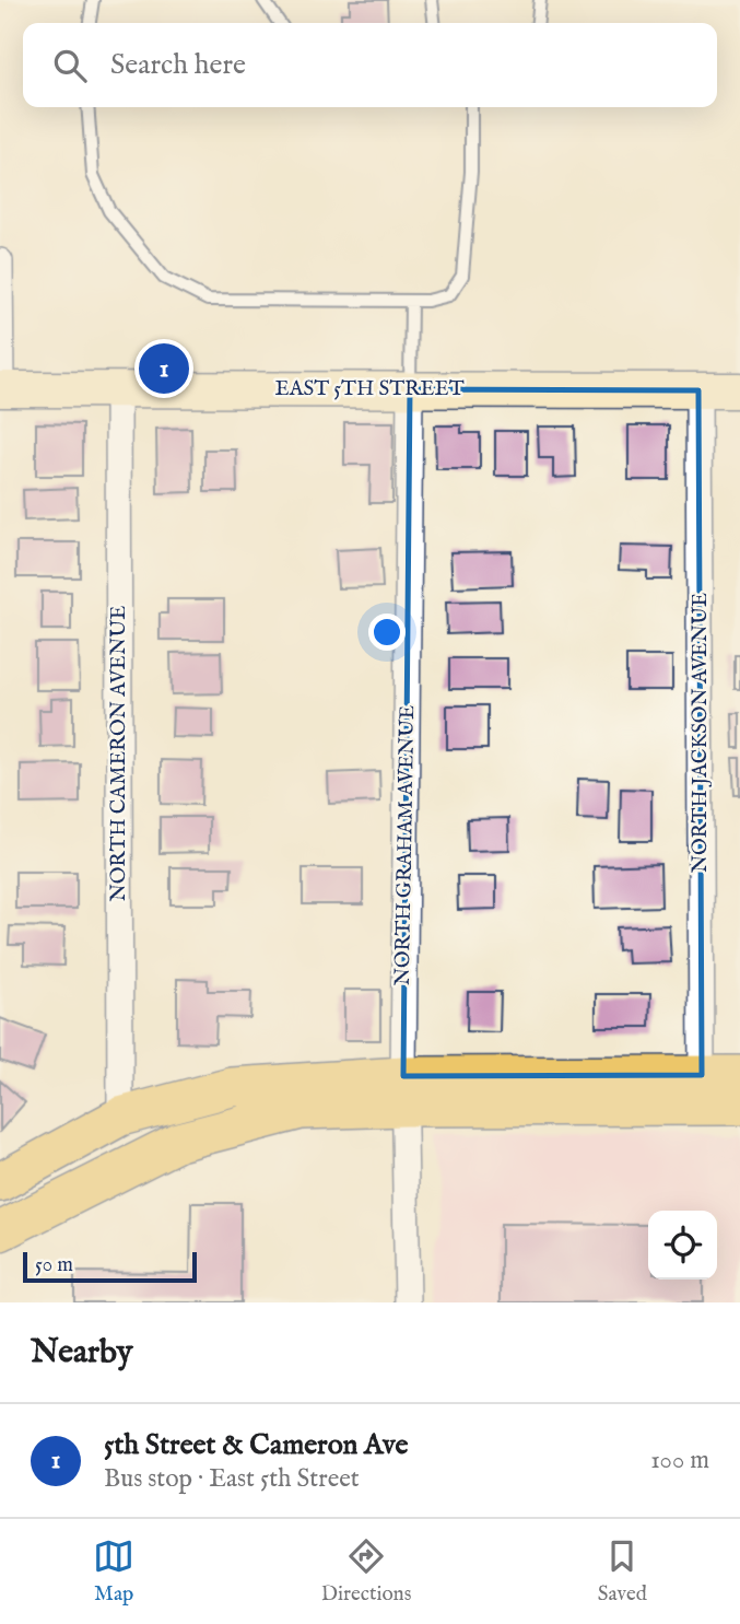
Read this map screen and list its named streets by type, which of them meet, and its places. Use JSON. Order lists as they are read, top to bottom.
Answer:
{
  "streets": {
    "main road": ["EAST 5TH STREET"],
    "street": ["NORTH JACKSON AVENUE", "NORTH CAMERON AVENUE", "NORTH GRAHAM AVENUE"]
  },
  "crossings": [
    ["EAST 5TH STREET", "NORTH JACKSON AVENUE"],
    ["EAST 5TH STREET", "NORTH CAMERON AVENUE"],
    ["EAST 5TH STREET", "NORTH GRAHAM AVENUE"]
  ],
  "scale_bar": "50 m",
  "page": {
    "search": "Search here",
    "pins": "1",
    "scale": "50 m",
    "heading": "Nearby",
    "list": [
      {
        "mark": "1",
        "name": "5th Street & Cameron Ave",
        "note": "Bus stop · East 5th Street",
        "value": "100 m"
      }
    ],
    "nav": ["Map", "Directions", "Saved"]
  }
}
